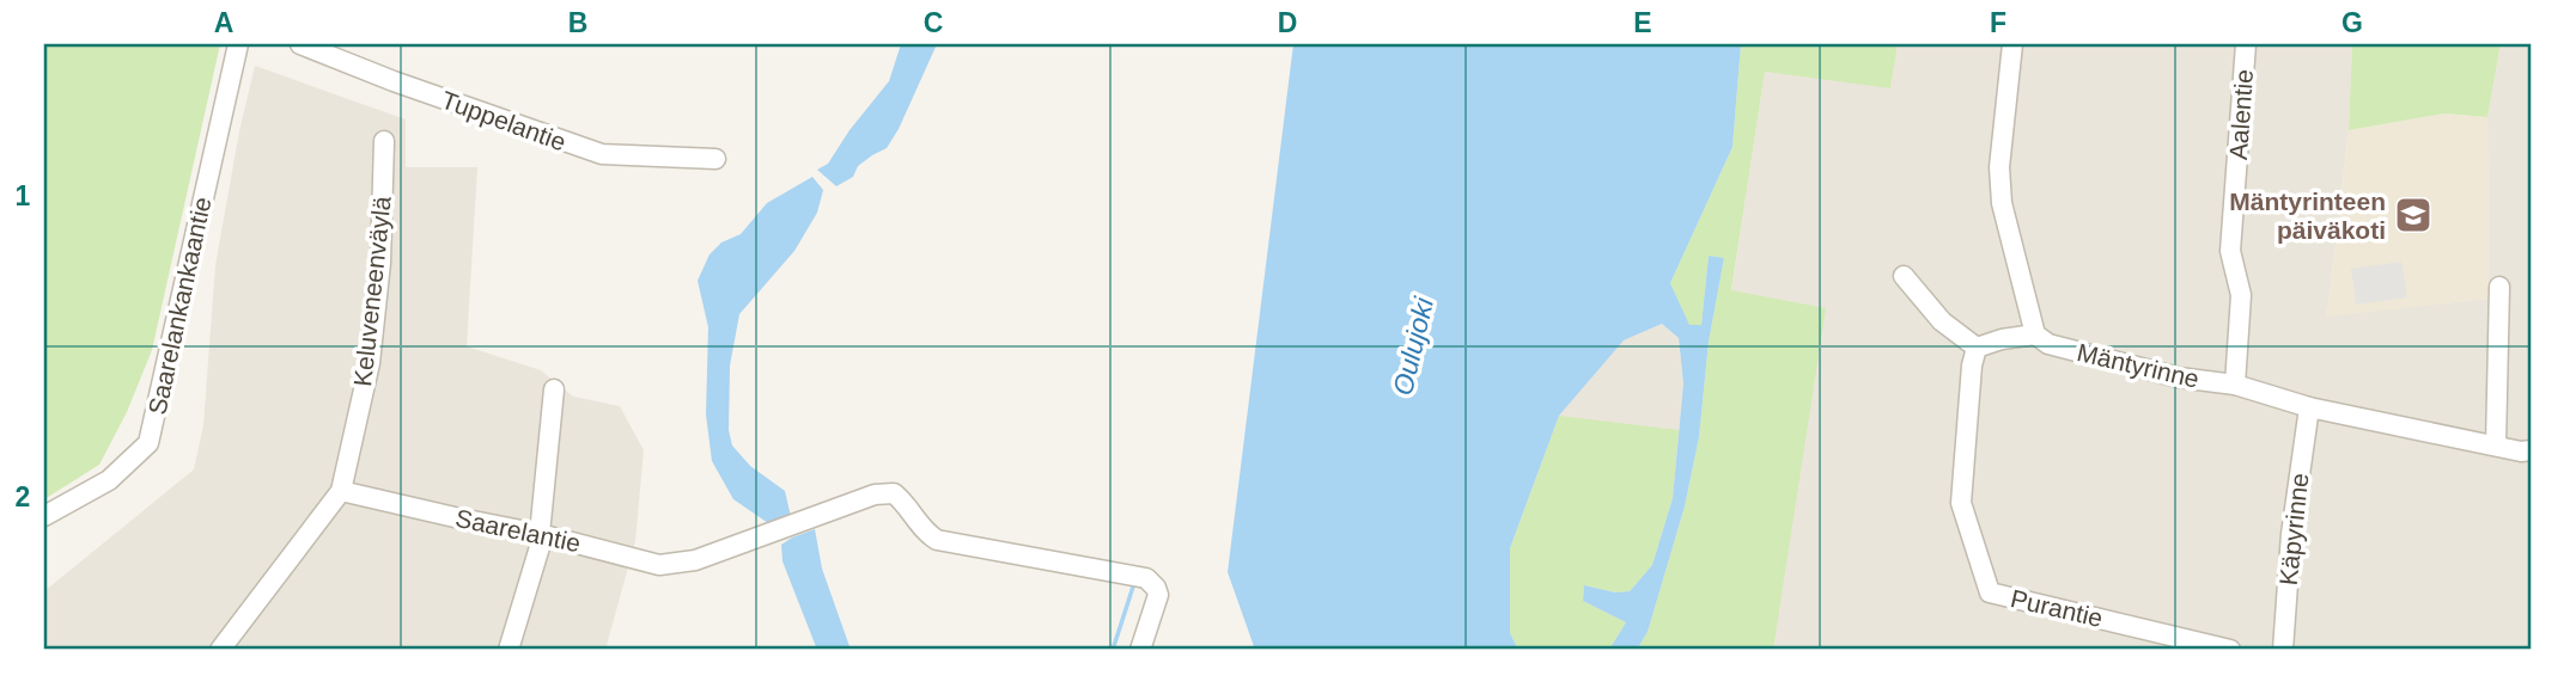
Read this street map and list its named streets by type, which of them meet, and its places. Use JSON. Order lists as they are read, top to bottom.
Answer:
{
  "streets": {
    "street": [
      "Aalentie",
      "Tuppelantie",
      "Keluveneenväylä",
      "Saarelankankaantie",
      "Mäntyrinne",
      "Käpyrinne",
      "Saarelantie",
      "Purantie"
    ]
  },
  "crossings": [
    ["Aalentie", "Mäntyrinne"],
    ["Keluveneenväylä", "Saarelantie"],
    ["Mäntyrinne", "Käpyrinne"]
  ],
  "water": ["Oulujoki"],
  "places": {
    "school or university": ["Mäntyrinteen päiväkoti"]
  },
  "grid": {
    "columns": [
      "A",
      "B",
      "C",
      "D",
      "E",
      "F",
      "G"
    ],
    "rows": ["1", "2"]
  }
}
